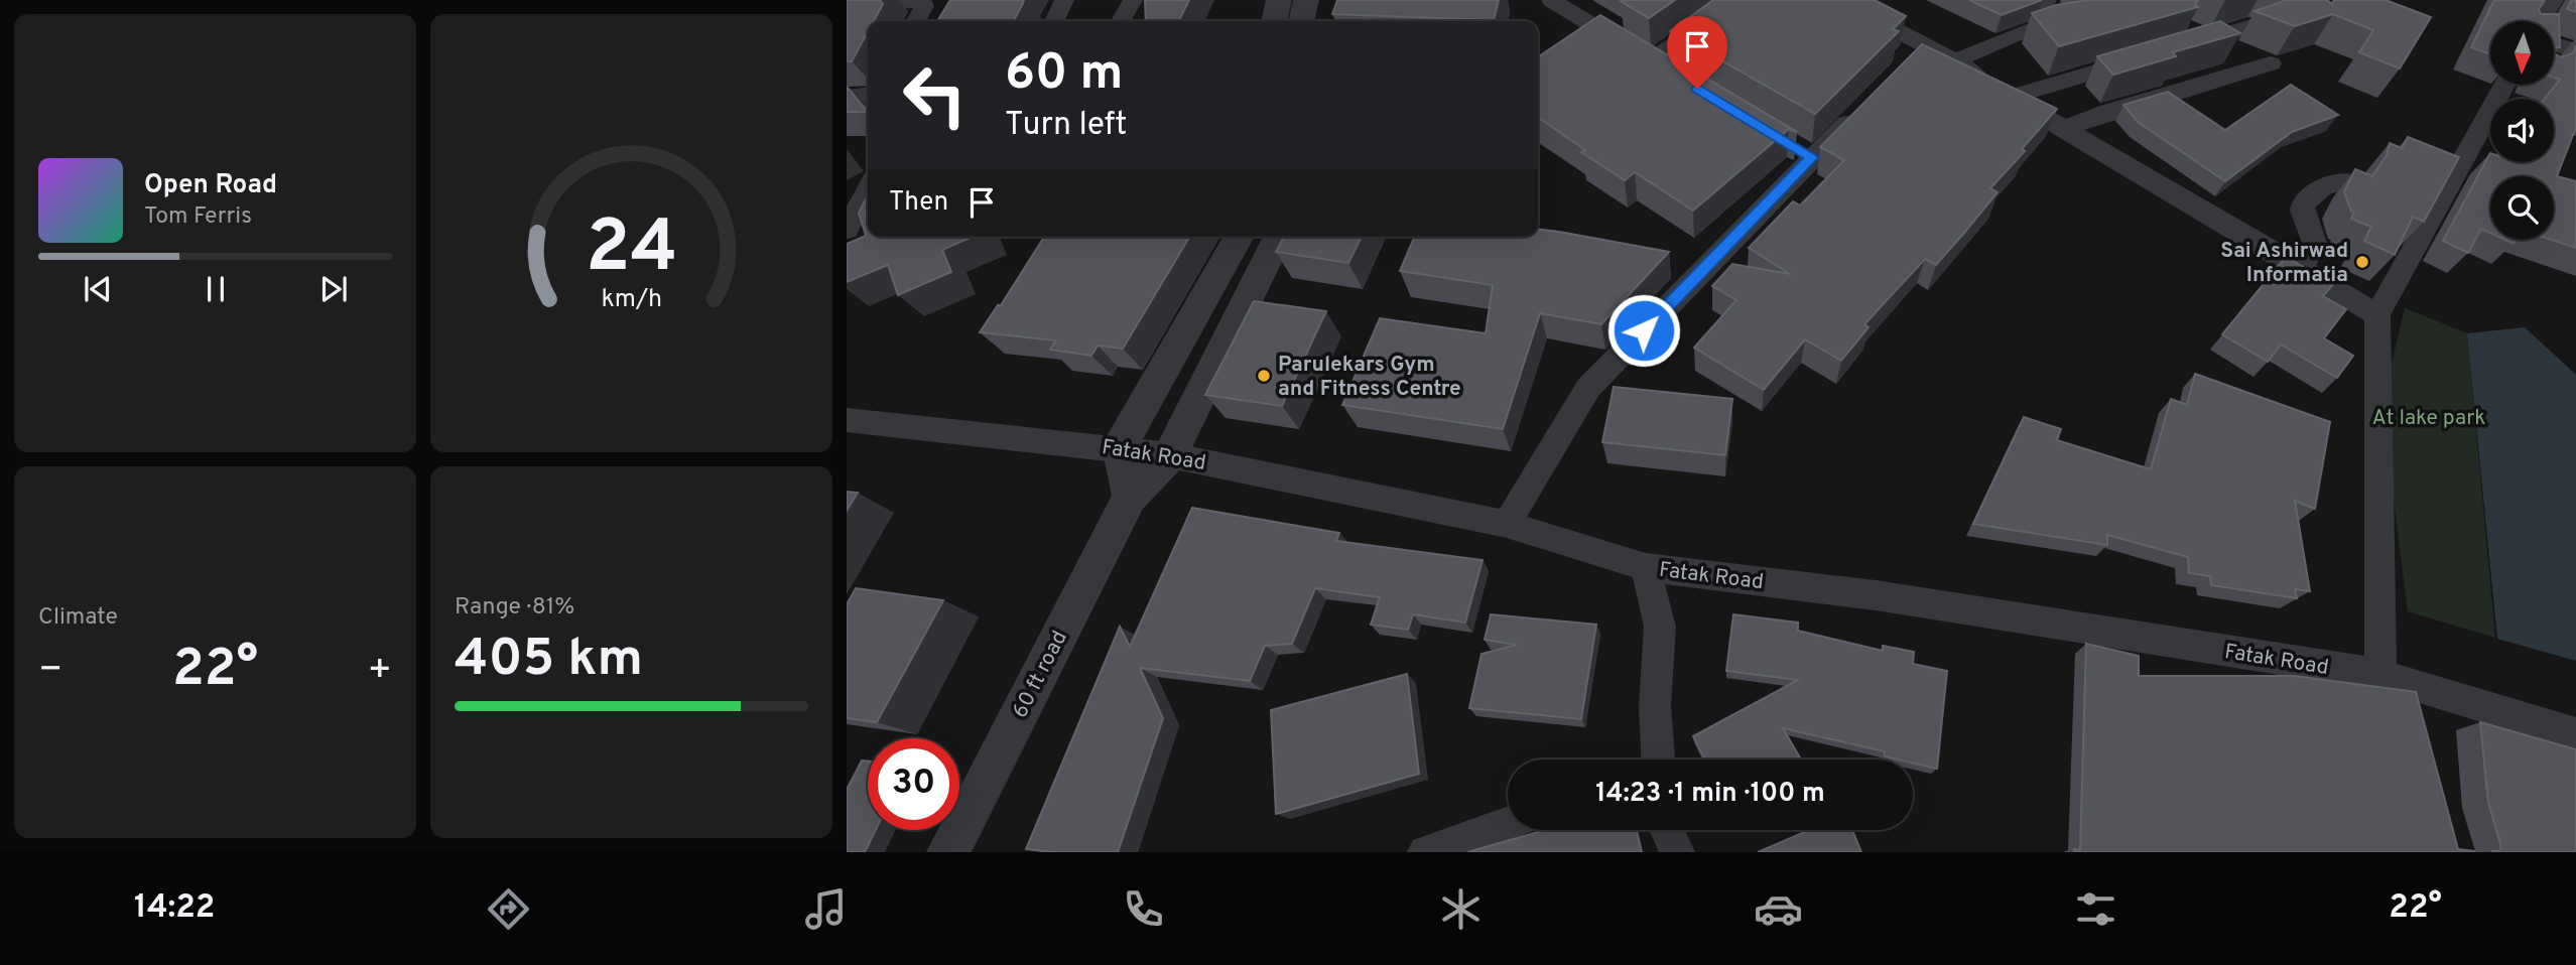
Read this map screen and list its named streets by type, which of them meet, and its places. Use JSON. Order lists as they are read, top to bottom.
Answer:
{
  "streets": {
    "street": ["Fatak Road", "60 ft road"]
  },
  "crossings": [
    ["Fatak Road", "60 ft road"]
  ],
  "parks": ["At lake park"],
  "places": ["Sai Ashirwad Informatia", "Parulekars Gym and Fitness Centre"],
  "north": "bottom",
  "page": {
    "turn": ["60 m", "Turn left"],
    "song": ["Open Road", "Tom Ferris"],
    "then": "Then",
    "tile": [
      "Climate",
      ["Range · 81%", "405 km"]
    ],
    "heat": ["−", "22°", "+"],
    "limit": "30",
    "trip": "14:23 · 1 min · 100 m",
    "tabs": ["14:22", "22°"],
    "gauge": ["24", "km/h"]
  }
}
